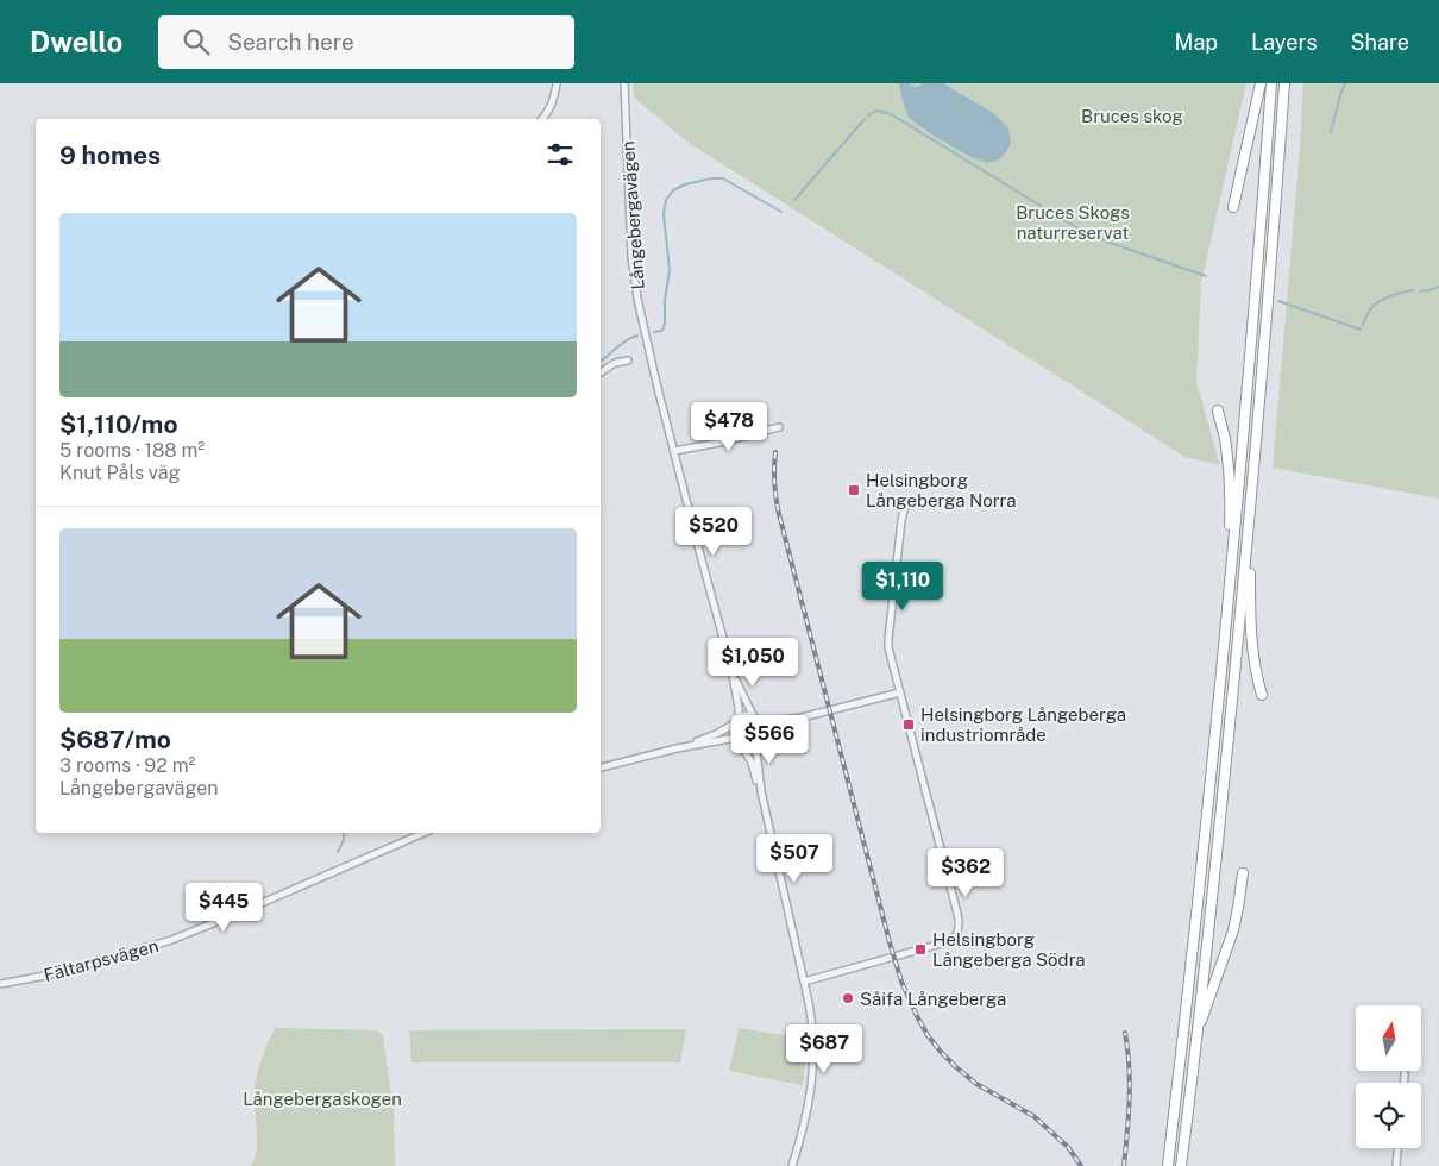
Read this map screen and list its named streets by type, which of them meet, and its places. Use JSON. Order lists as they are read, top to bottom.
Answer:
{
  "streets": {
    "street": ["Långebergavägen", "Fältarpsvägen"]
  },
  "parks": ["Bruces skog", "Bruces Skogs naturreservat", "Långebergaskogen"],
  "places": {
    "transit": ["Helsingborg Långeberga Norra", "Helsingborg Långeberga industriområde", "Helsingborg Långeberga Södra"],
    "other": ["Såifa Långeberga"]
  },
  "north": "top",
  "page": {
    "header": "Dwello",
    "search": "Search here",
    "nav": ["Map", "Layers", "Share"],
    "heading": "9 homes",
    "list": [
      {
        "name": "$1,110/mo",
        "note": "5 rooms · 188 m² · Knut Påls väg"
      },
      {
        "name": "$687/mo",
        "note": "3 rooms · 92 m² · Långebergavägen"
      }
    ],
    "price": [
      "$478",
      "$520",
      "$1,110",
      "$1,050",
      "$566",
      "$507",
      "$362",
      "$445",
      "$687"
    ]
  }
}
